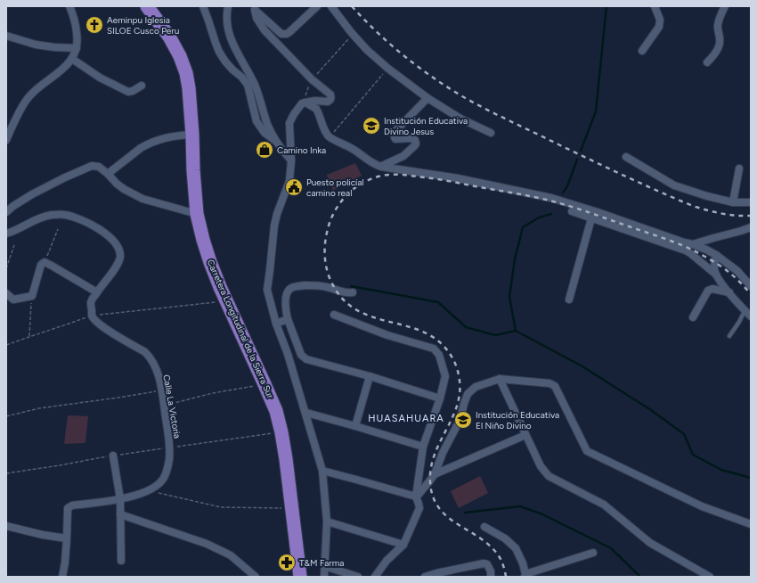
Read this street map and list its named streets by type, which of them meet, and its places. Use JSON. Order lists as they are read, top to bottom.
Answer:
{
  "streets": {
    "highway": ["Carretera Longitudinal de la Sierra Sur"],
    "street": ["Calle La Victoria"]
  },
  "districts": ["HUASAHUARA"],
  "places": {
    "church": ["Aeminpu Iglesia SILOE Cusco Peru"],
    "school or university": ["Institución Educativa Divino Jesus", "Institución Educativa El Niño Divino"],
    "shop": ["Camino Inka"],
    "public building": ["Puesto policíal camino real"],
    "pharmacy": ["T&M Farma"]
  }
}
